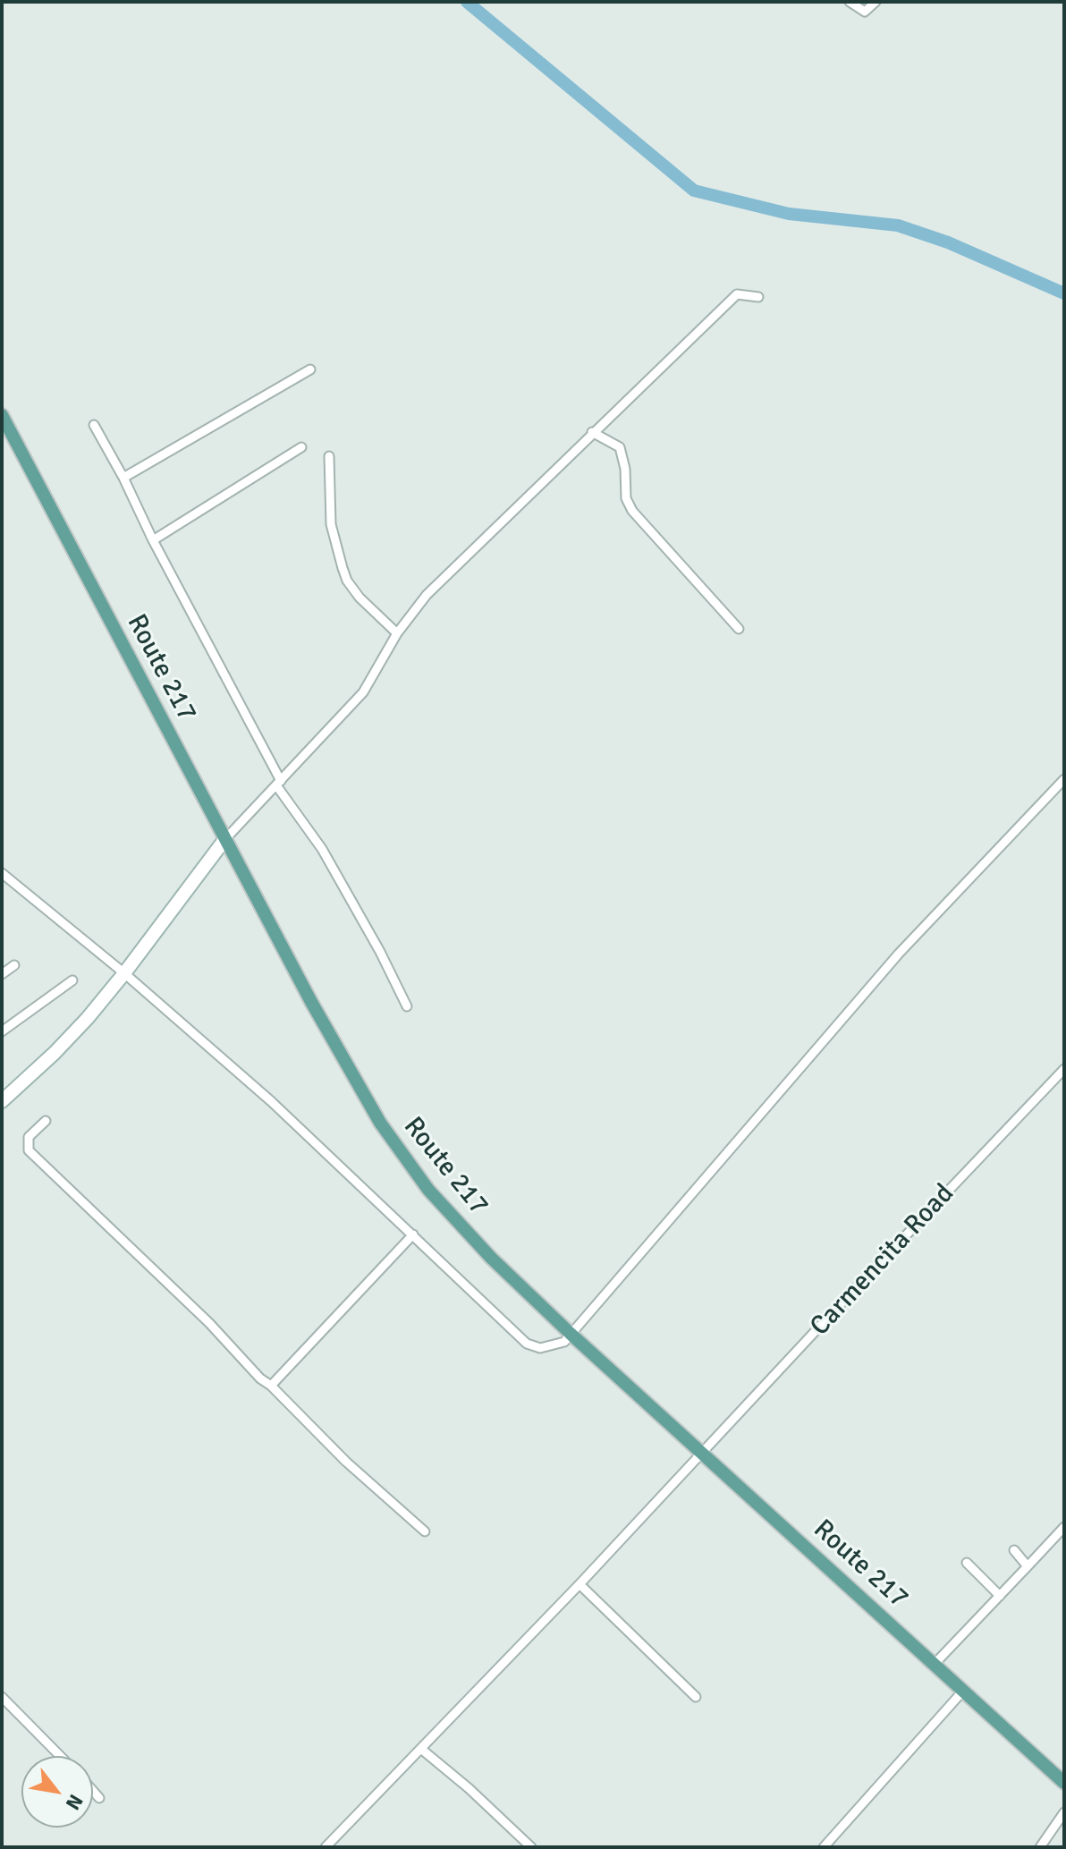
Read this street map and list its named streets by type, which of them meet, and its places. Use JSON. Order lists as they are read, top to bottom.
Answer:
{
  "streets": {
    "main road": ["Route 217"],
    "street": ["Carmencita Road"]
  },
  "crossings": [
    ["Route 217", "Carmencita Road"]
  ],
  "north": "bottom right"
}
